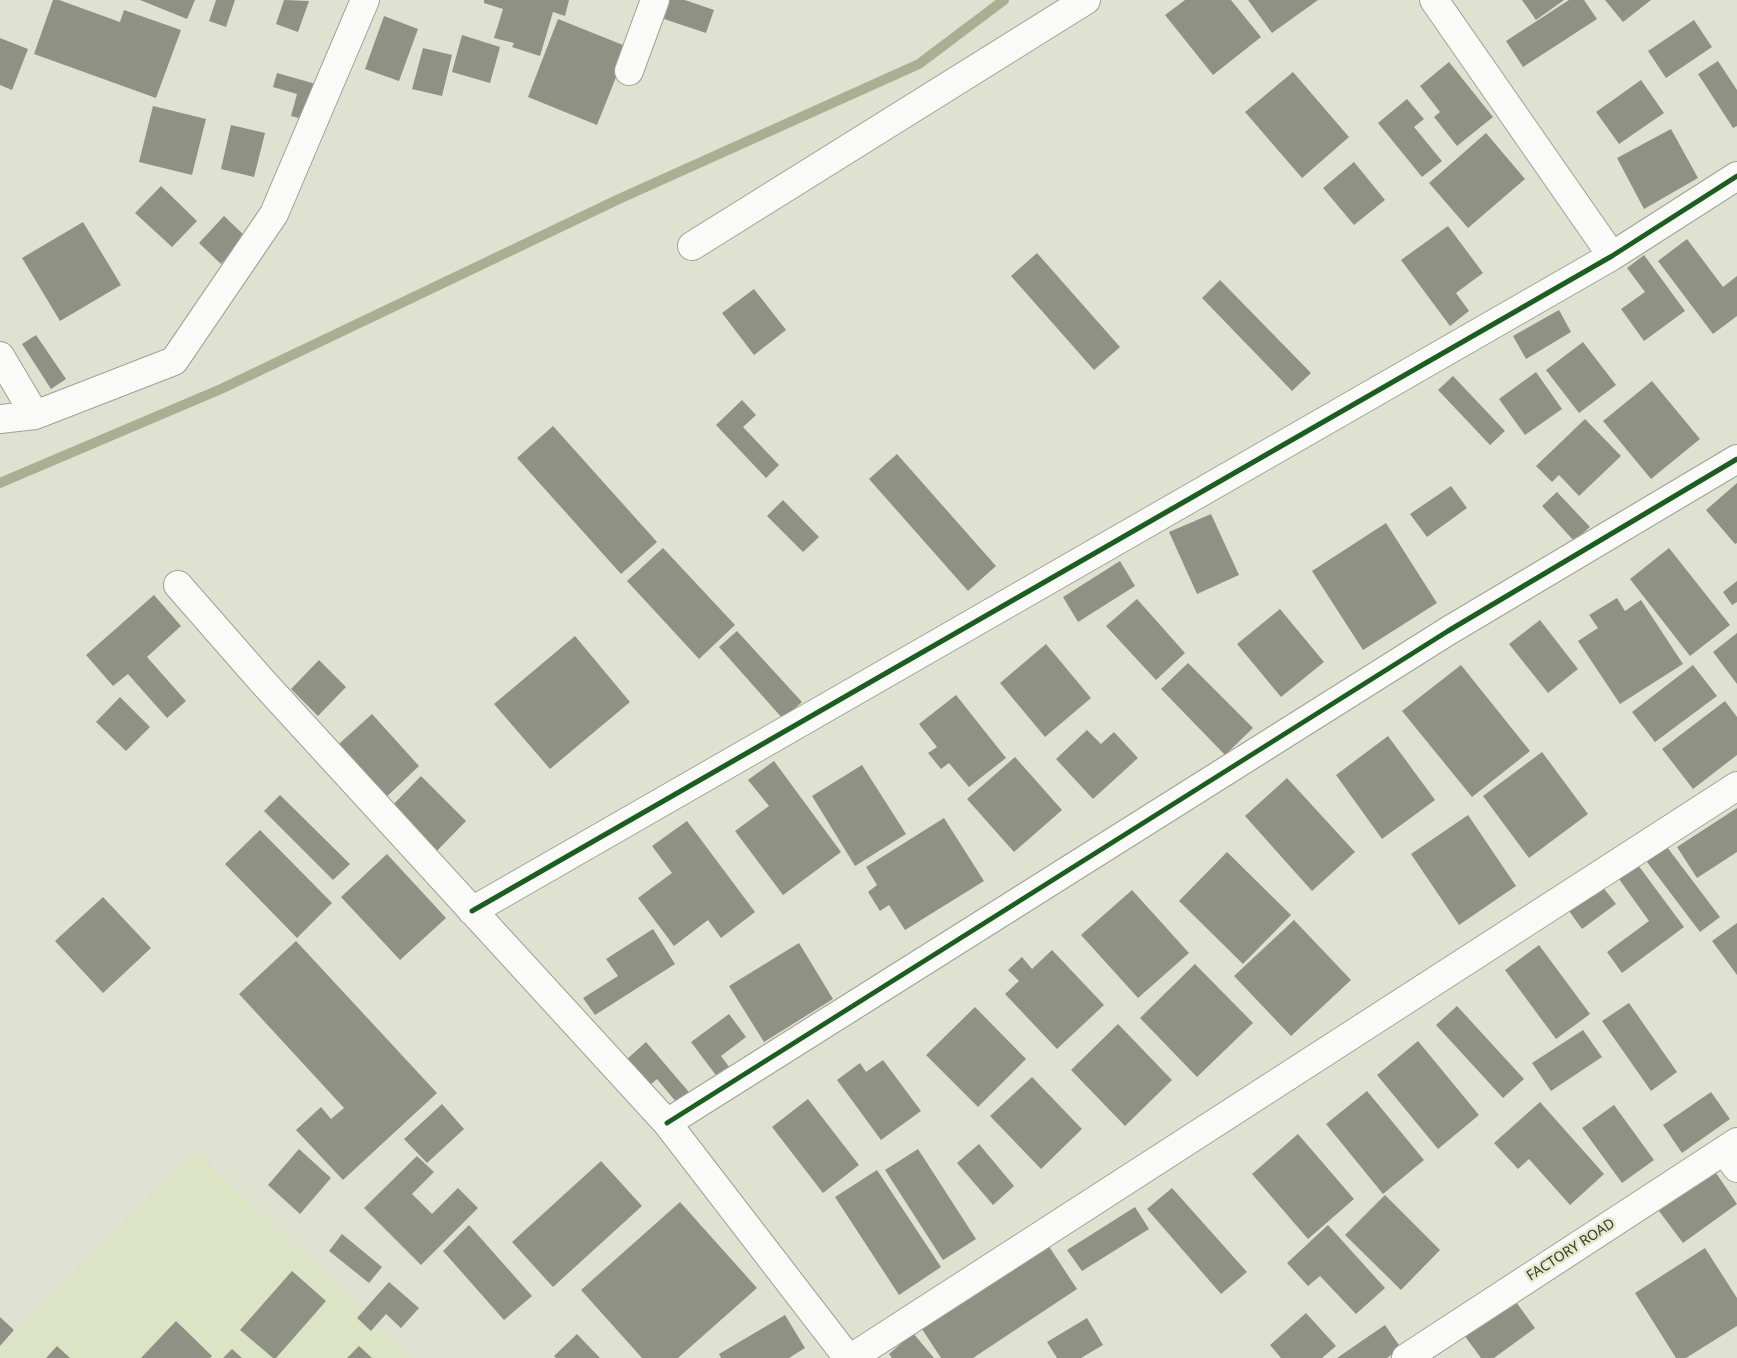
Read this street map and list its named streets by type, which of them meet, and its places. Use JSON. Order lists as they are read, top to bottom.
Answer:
{
  "streets": {
    "street": ["FACTORY ROAD"]
  }
}
